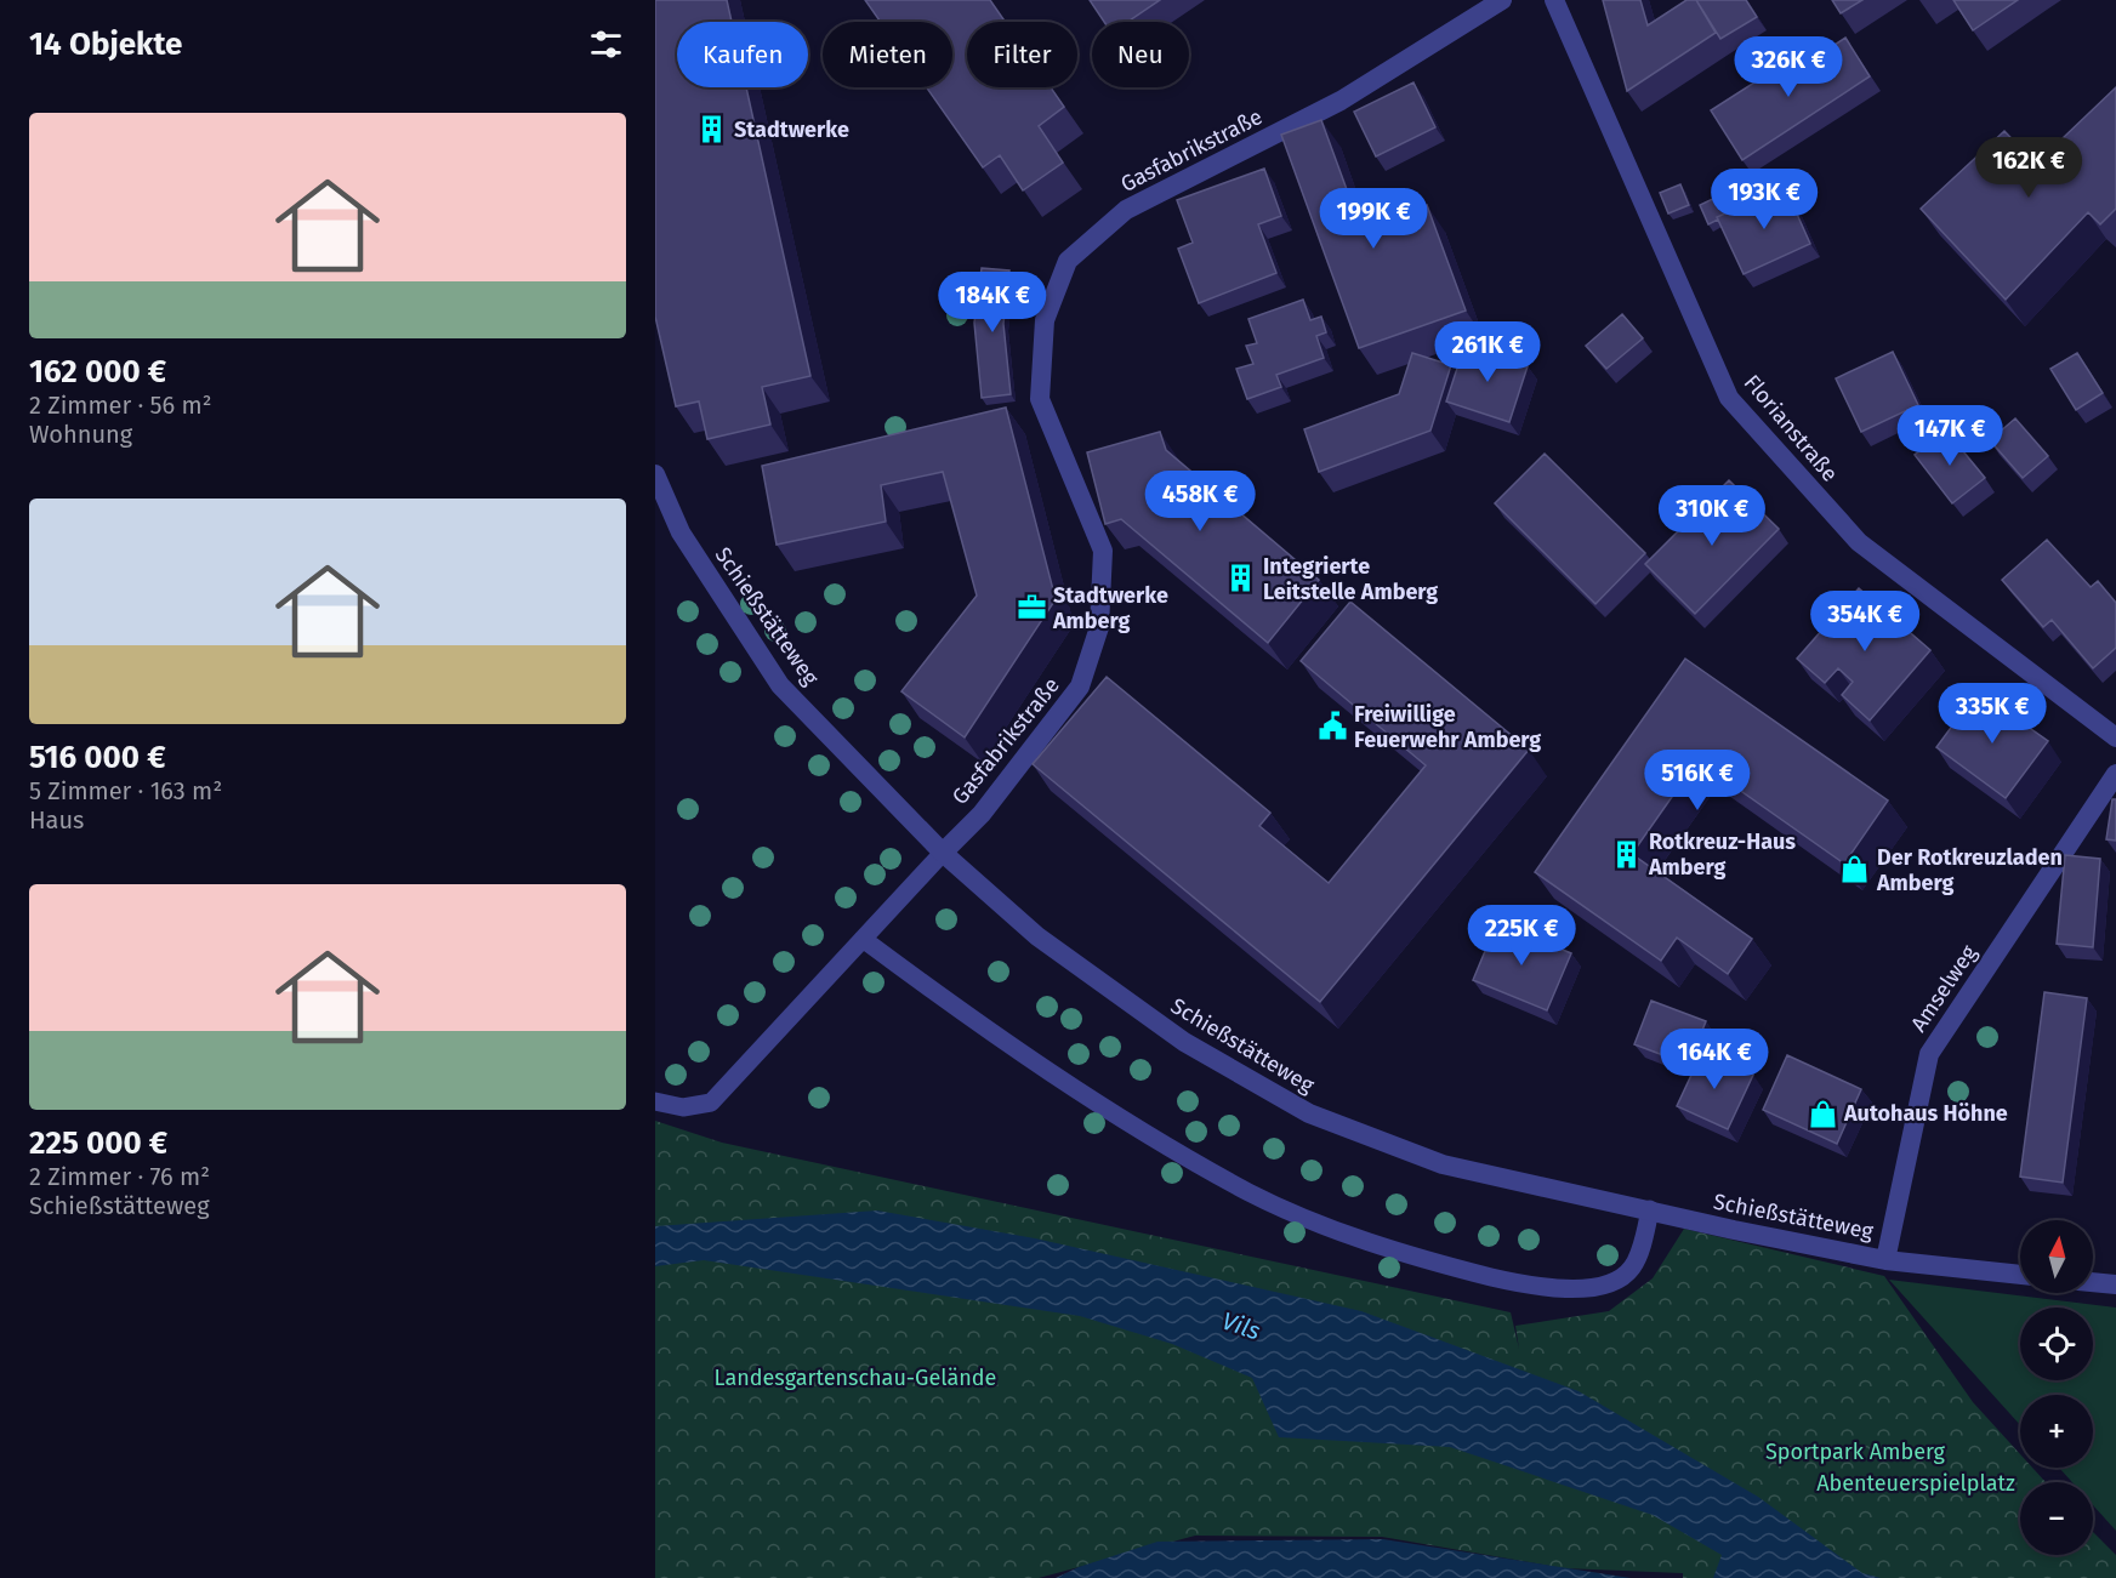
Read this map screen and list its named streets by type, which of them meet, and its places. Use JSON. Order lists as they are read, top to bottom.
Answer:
{
  "streets": {
    "street": [
      "Gasfabrikstraße",
      "Florianstraße",
      "Schießstätteweg",
      "Amselweg"
    ]
  },
  "crossings": [
    ["Gasfabrikstraße", "Schießstätteweg"],
    ["Schießstätteweg", "Amselweg"]
  ],
  "water": ["Vils"],
  "parks": ["Landesgartenschau-Gelände", "Sportpark Amberg", "Abenteuerspielplatz"],
  "places": {
    "building": ["Stadtwerke", "Integrierte Leitstelle Amberg", "Rotkreuz-Haus Amberg"],
    "office": ["Stadtwerke Amberg"],
    "public building": ["Freiwillige Feuerwehr Amberg"],
    "shop": ["Der Rotkreuzladen Amberg", "Autohaus Höhne"]
  },
  "north": "top",
  "page": {
    "heading": "14 Objekte",
    "chip": [
      "Kaufen",
      "Mieten",
      "Filter",
      "Neu"
    ],
    "price": [
      "326K €",
      "162K €",
      "193K €",
      "199K €",
      "184K €",
      "261K €",
      "147K €",
      "458K €",
      "310K €",
      "354K €",
      "335K €",
      "516K €",
      "225K €",
      "164K €"
    ],
    "list": [
      {
        "name": "162 000 €",
        "note": "2 Zimmer · 56 m² · Wohnung"
      },
      {
        "name": "516 000 €",
        "note": "5 Zimmer · 163 m² · Haus"
      },
      {
        "name": "225 000 €",
        "note": "2 Zimmer · 76 m² · Schießstätteweg"
      }
    ],
    "map_buttons": ["+", "−"]
  }
}
